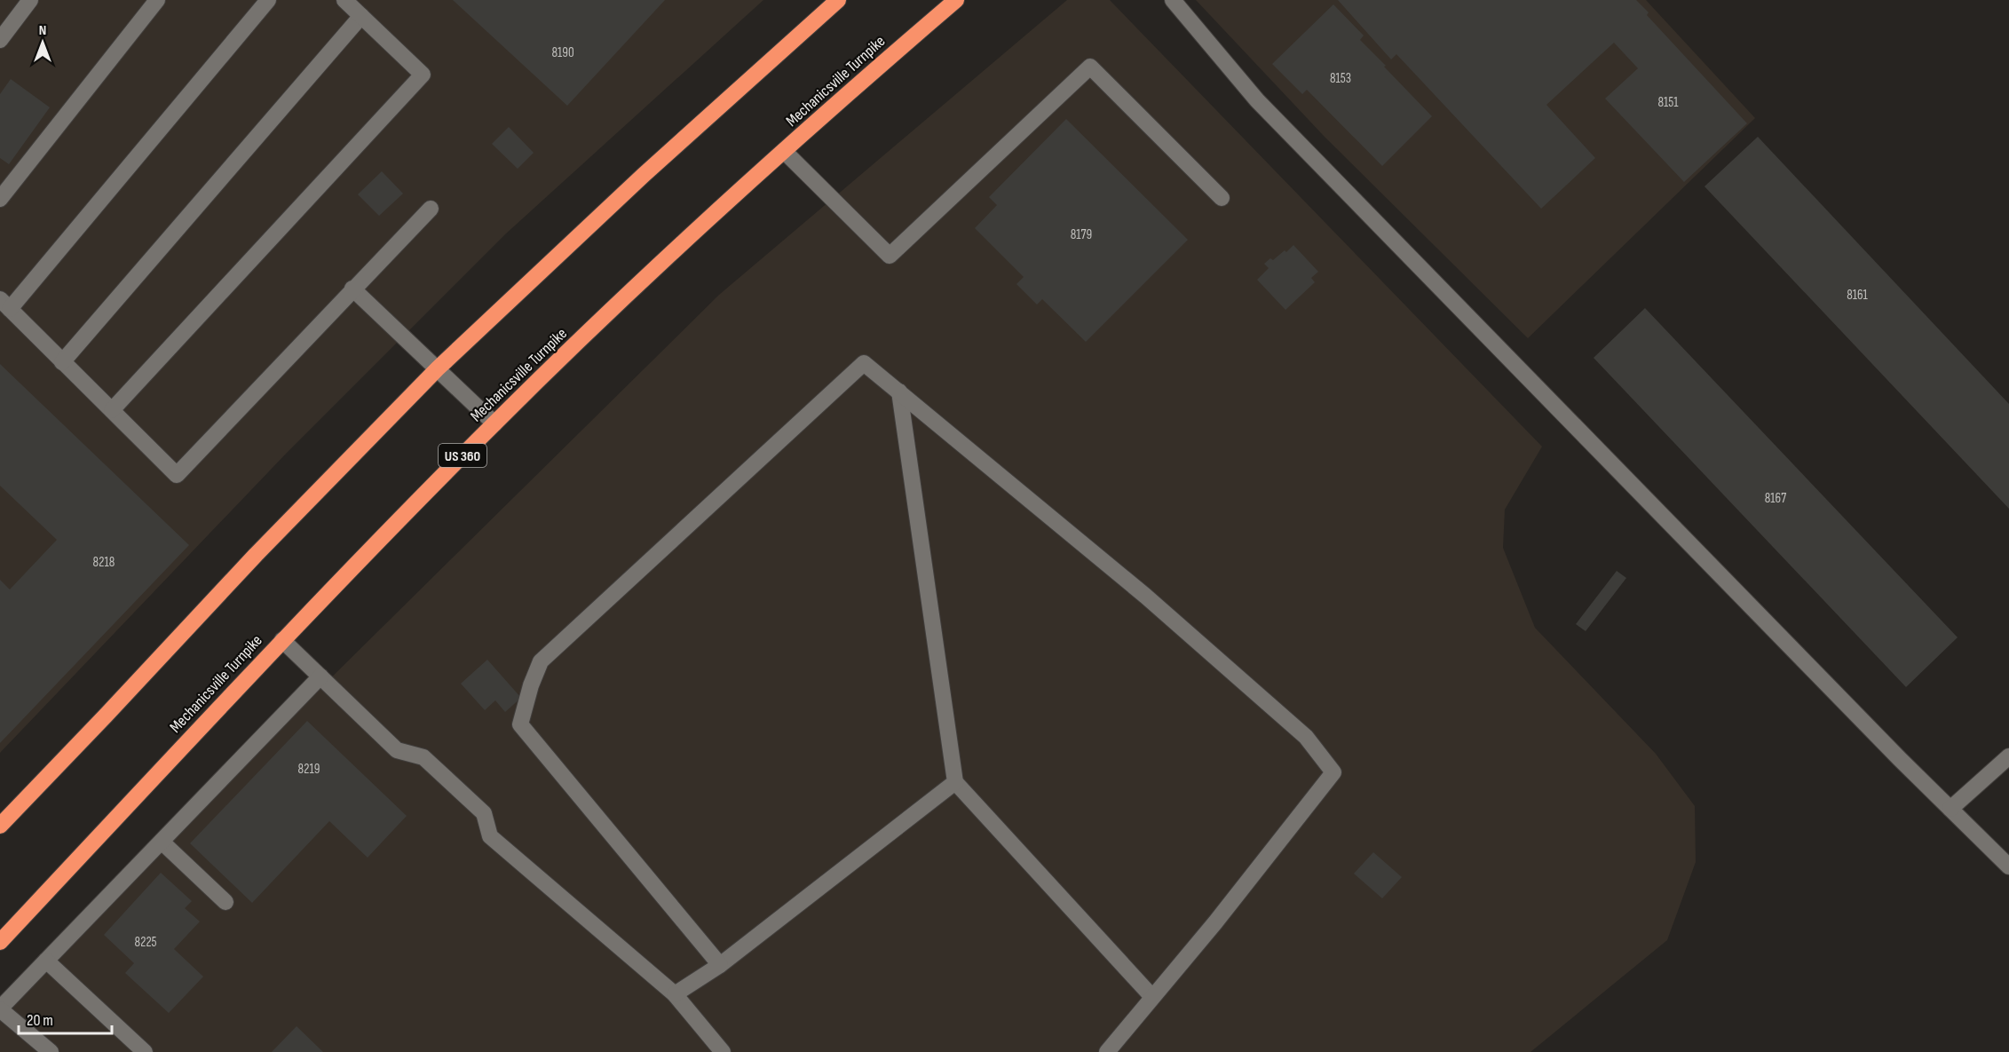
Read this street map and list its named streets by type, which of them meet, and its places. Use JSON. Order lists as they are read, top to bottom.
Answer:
{
  "streets": {
    "highway": ["Mechanicsville Turnpike", "US 360"]
  },
  "house_numbers": [
    "8190",
    "8153",
    "8151",
    "8179",
    "8161",
    "8167",
    "8218",
    "8219",
    "8225"
  ],
  "scale_bar": "20 m",
  "north": "top"
}
